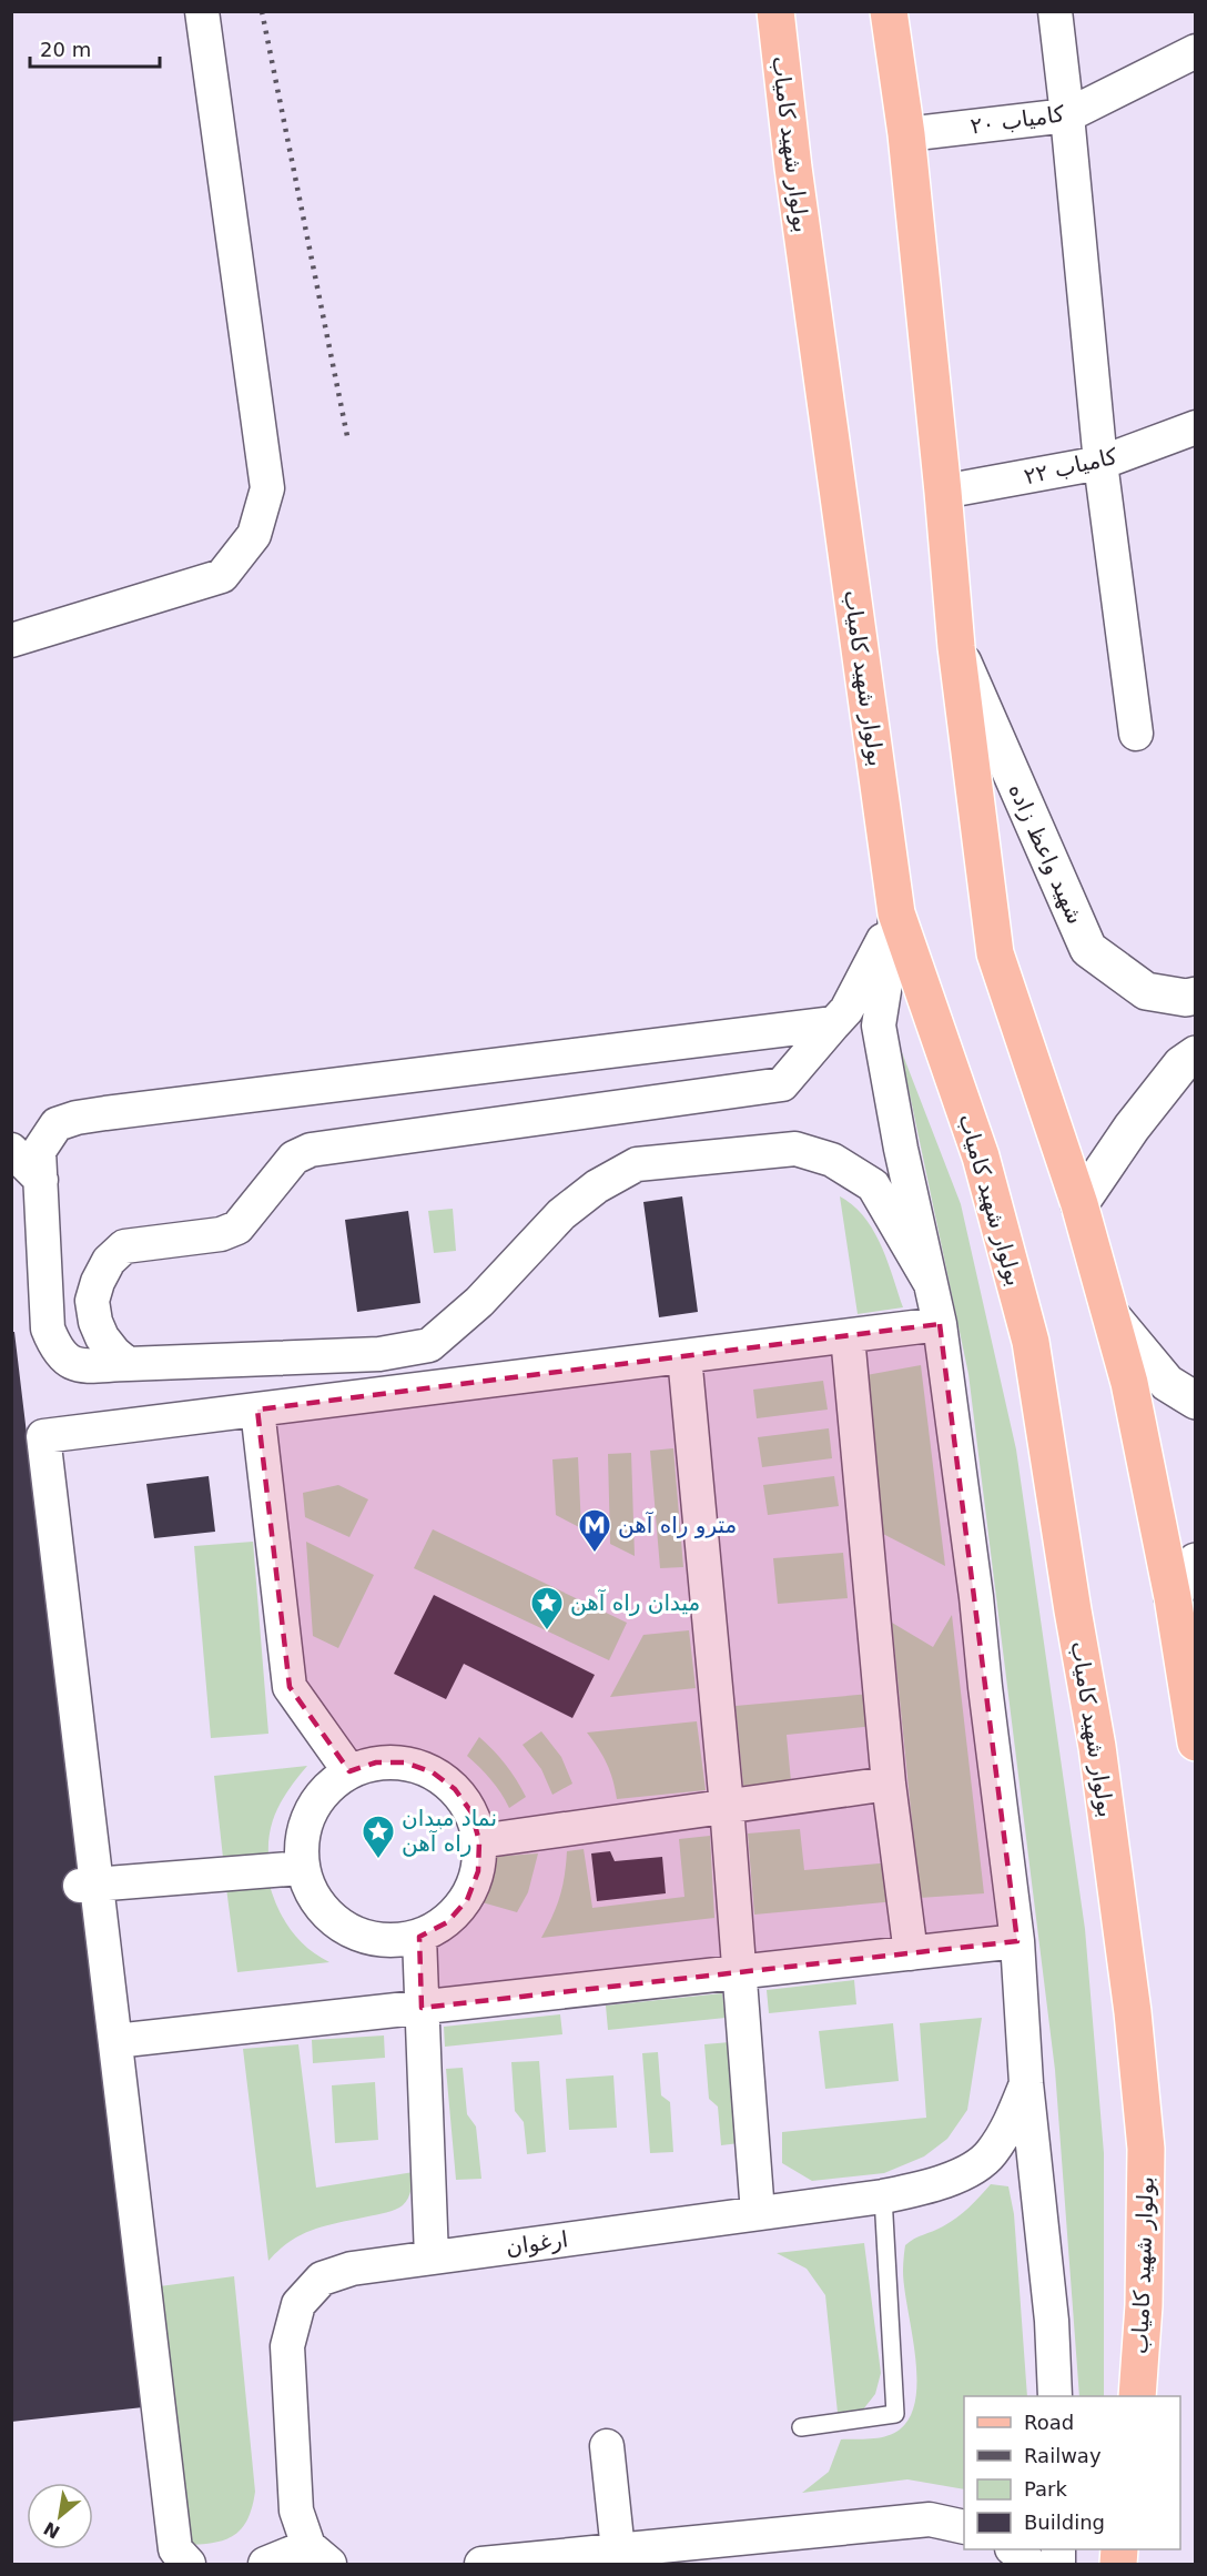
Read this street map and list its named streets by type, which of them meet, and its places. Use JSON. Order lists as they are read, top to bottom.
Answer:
{
  "streets": {
    "main road": ["بولوار شهید کامیاب"],
    "street": [
      "کامیاب ۲۰",
      "کامیاب ۲۲",
      "شهید واعظ زاده",
      "ارغوان"
    ]
  },
  "places": {
    "metro station": ["مترو راه آهن"],
    "place": ["میدان راه آهن", "نماد میدان راه آهن"]
  },
  "legend": [
    "Road",
    "Railway",
    "Park",
    "Building"
  ],
  "scale_bar": "20 m",
  "north": "bottom left"
}
